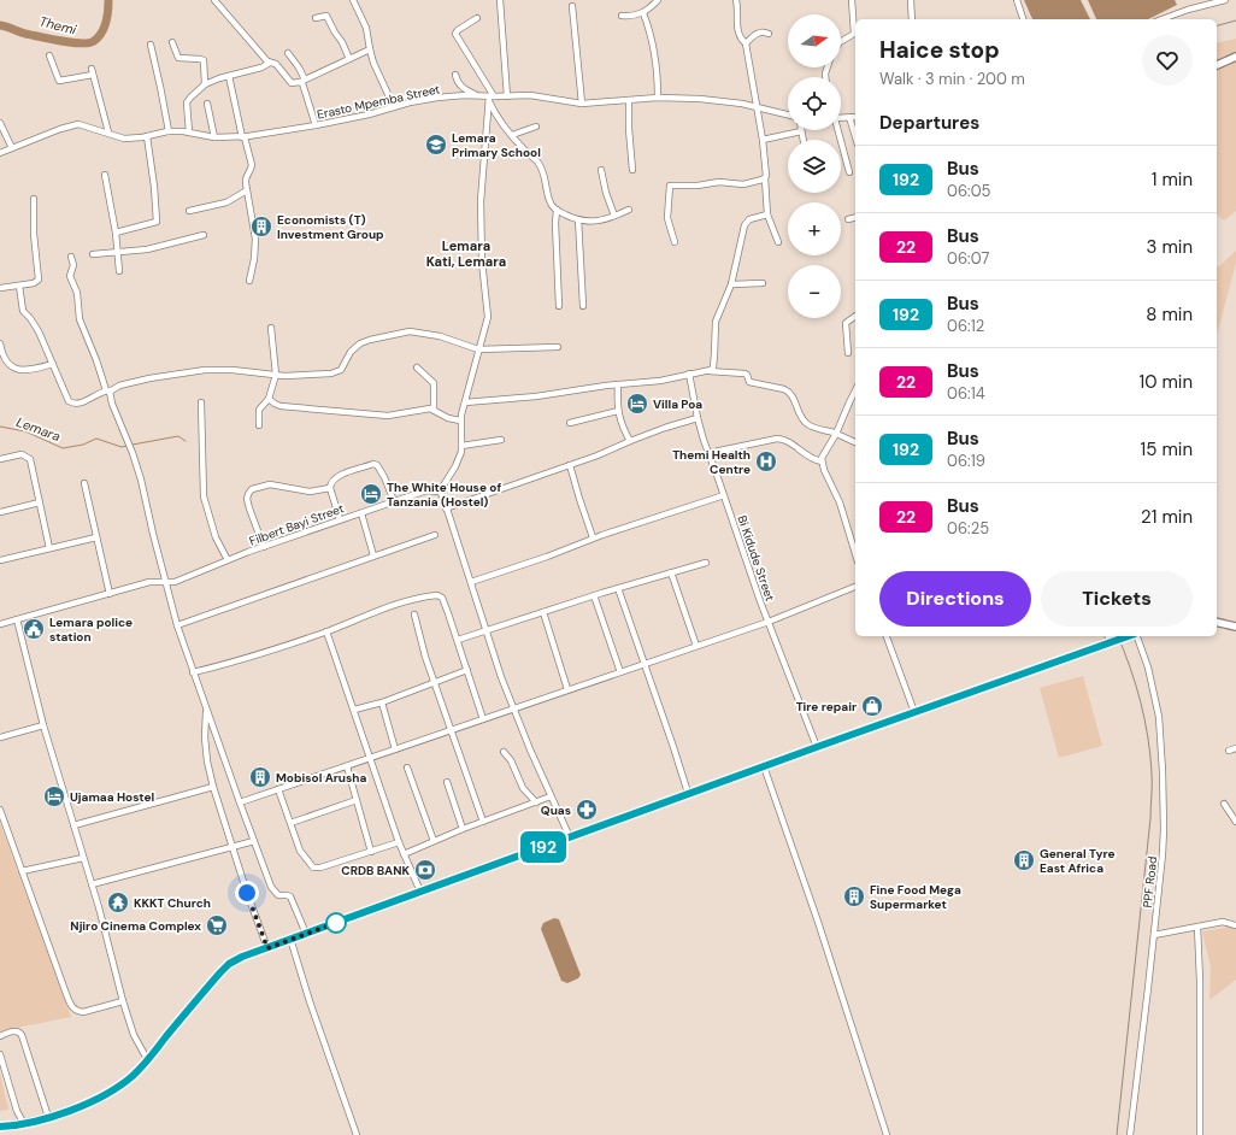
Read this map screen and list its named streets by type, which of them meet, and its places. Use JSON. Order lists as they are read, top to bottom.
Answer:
{
  "streets": {
    "street": [
      "Erasto Mpemba Street",
      "Filbert Bayi Street",
      "Bi Kidude Street",
      "PPF Road"
    ]
  },
  "districts": ["Lemara Kati, Lemara"],
  "water": ["Themi", "Lemara"],
  "places": {
    "school or university": ["Lemara Primary School"],
    "building": [
      "Economists (T) Investment Group",
      "Mobisol Arusha",
      "General Tyre East Africa",
      "Fine Food Mega Supermarket"
    ],
    "hotel": ["Villa Poa", "The White House of Tanzania (Hostel)", "Ujamaa Hostel"],
    "hospital": ["Themi Health Centre"],
    "public building": ["Lemara police station"],
    "shop": ["Tire repair"],
    "pharmacy": ["Quas"],
    "bank": ["CRDB BANK"],
    "temple": ["KKKT Church"],
    "supermarket": ["Njiro Cinema Complex"]
  },
  "lines": ["bus line 192"],
  "north": "right",
  "page": {
    "on_map": "192",
    "map_buttons": ["+", "−"],
    "heading": [
      ["Haice stop", "Walk · 3 min · 200 m"],
      "Departures"
    ],
    "list": [
      {
        "mark": "192",
        "name": "Bus",
        "note": "06:05",
        "value": "1 min"
      },
      {
        "mark": "22",
        "name": "Bus",
        "note": "06:07",
        "value": "3 min"
      },
      {
        "mark": "192",
        "name": "Bus",
        "note": "06:12",
        "value": "8 min"
      },
      {
        "mark": "22",
        "name": "Bus",
        "note": "06:14",
        "value": "10 min"
      },
      {
        "mark": "192",
        "name": "Bus",
        "note": "06:19",
        "value": "15 min"
      },
      {
        "mark": "22",
        "name": "Bus",
        "note": "06:25",
        "value": "21 min"
      }
    ],
    "buttons": ["Directions", "Tickets"]
  }
}
